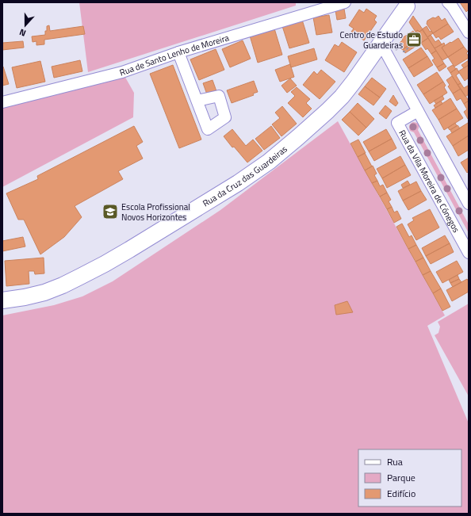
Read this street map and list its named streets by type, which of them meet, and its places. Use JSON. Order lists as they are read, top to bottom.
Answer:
{
  "streets": {
    "main road": ["Rua da Cruz das Guardeiras"],
    "street": ["Rua de Santo Lenho de Moreira", "Rua da Vila Moreira de Cónegos"]
  },
  "places": {
    "office": ["Centro de Estudo Guardeiras"],
    "school or university": ["Escola Profissional Novos Horizontes"]
  },
  "legend": ["Rua", "Parque", "Edifício"],
  "north": "bottom"
}
